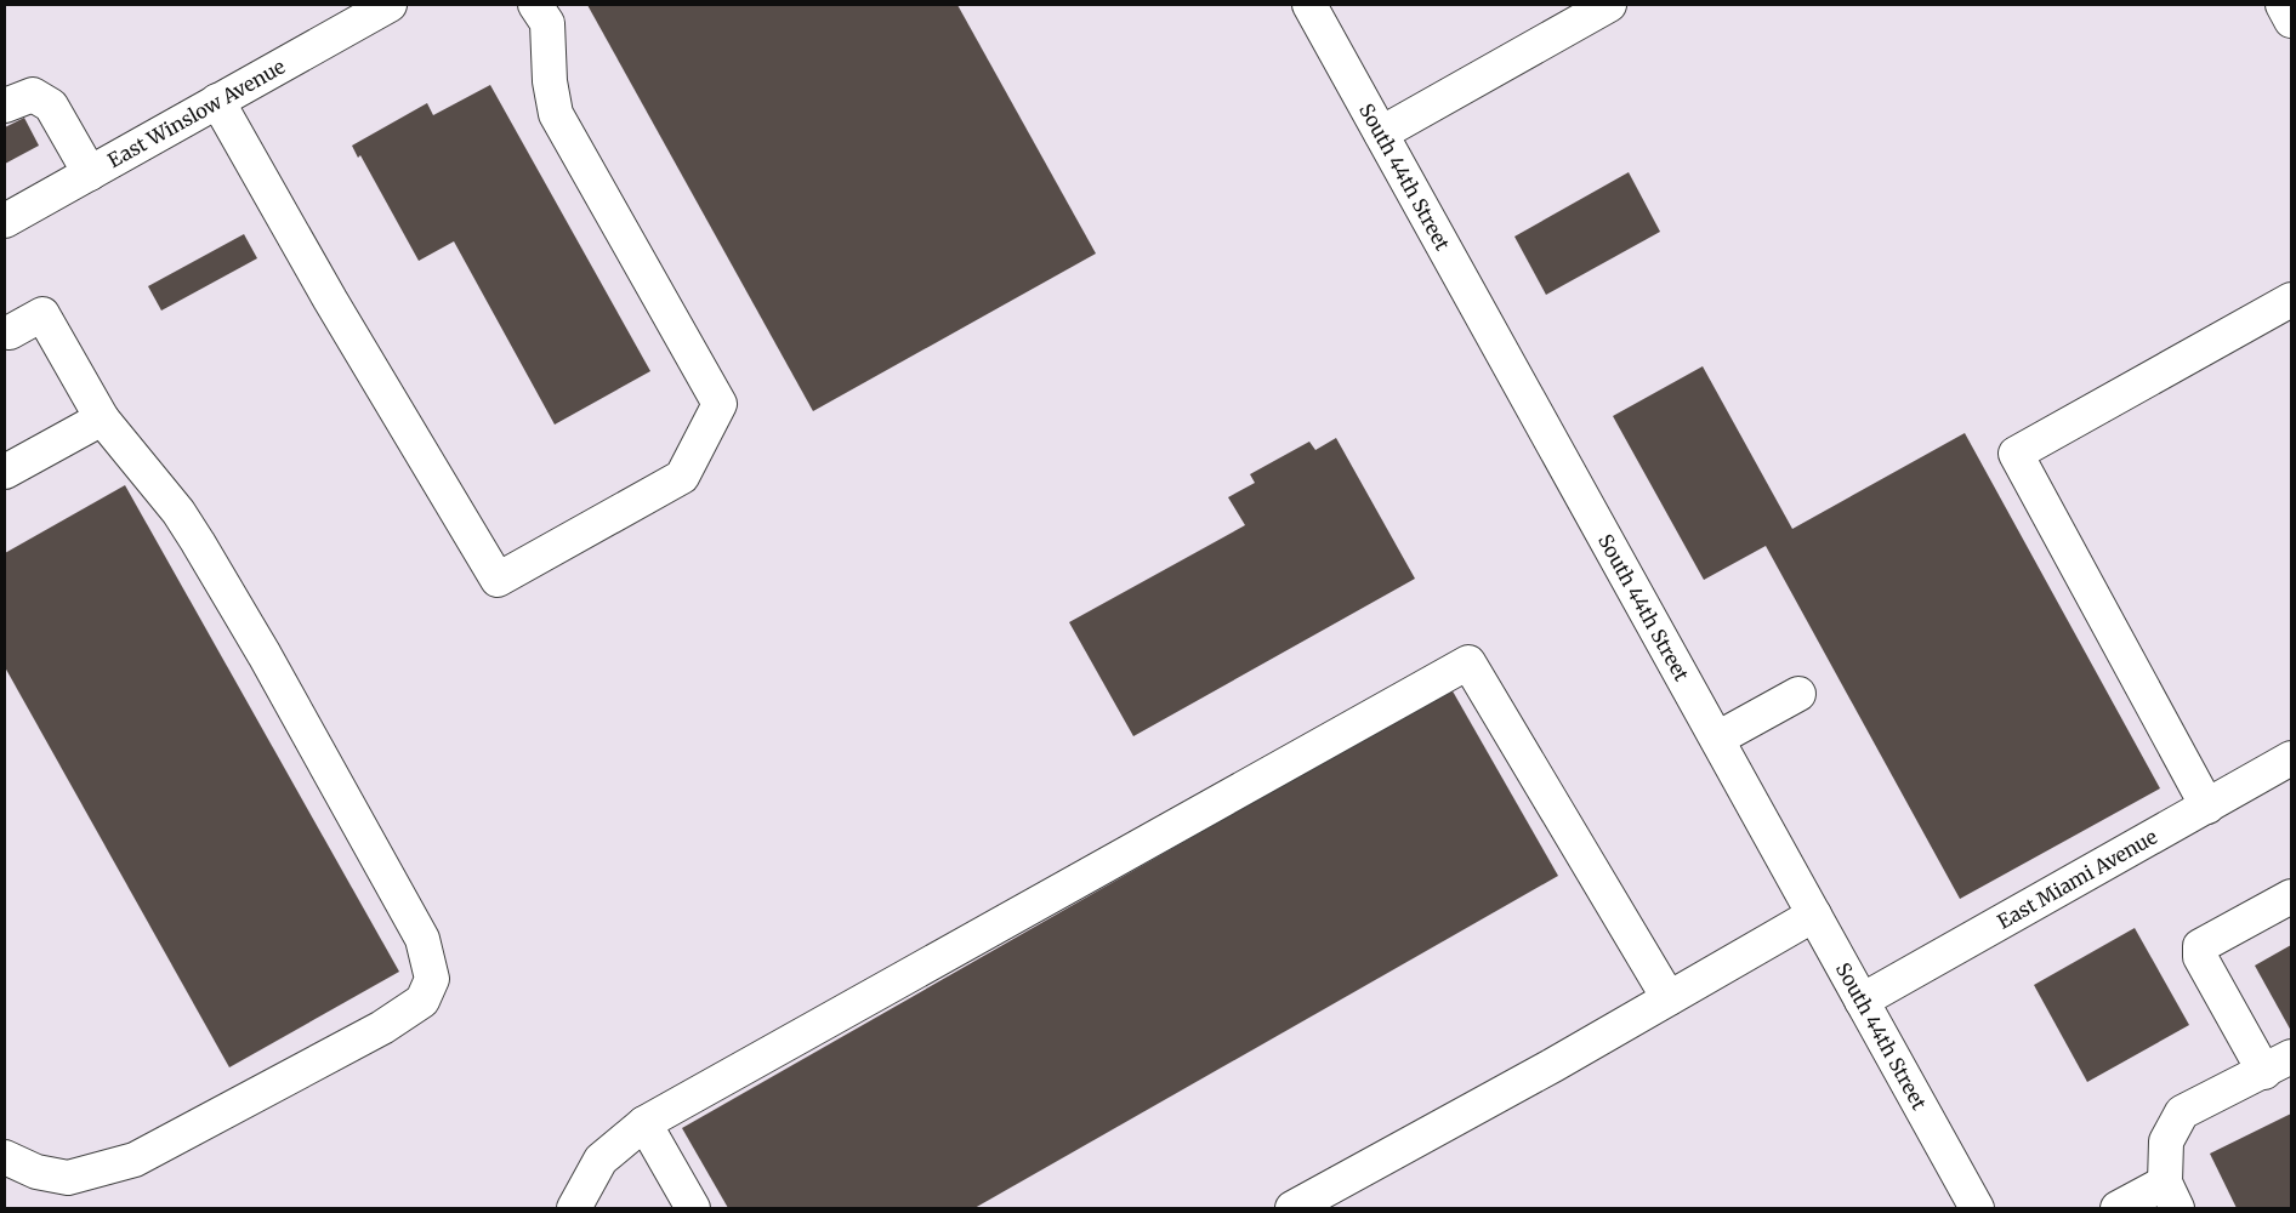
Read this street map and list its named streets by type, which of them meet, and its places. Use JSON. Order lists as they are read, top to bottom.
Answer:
{
  "streets": {
    "street": ["East Winslow Avenue", "South 44th Street", "East Miami Avenue"]
  },
  "crossings": [
    ["South 44th Street", "East Miami Avenue"]
  ]
}
